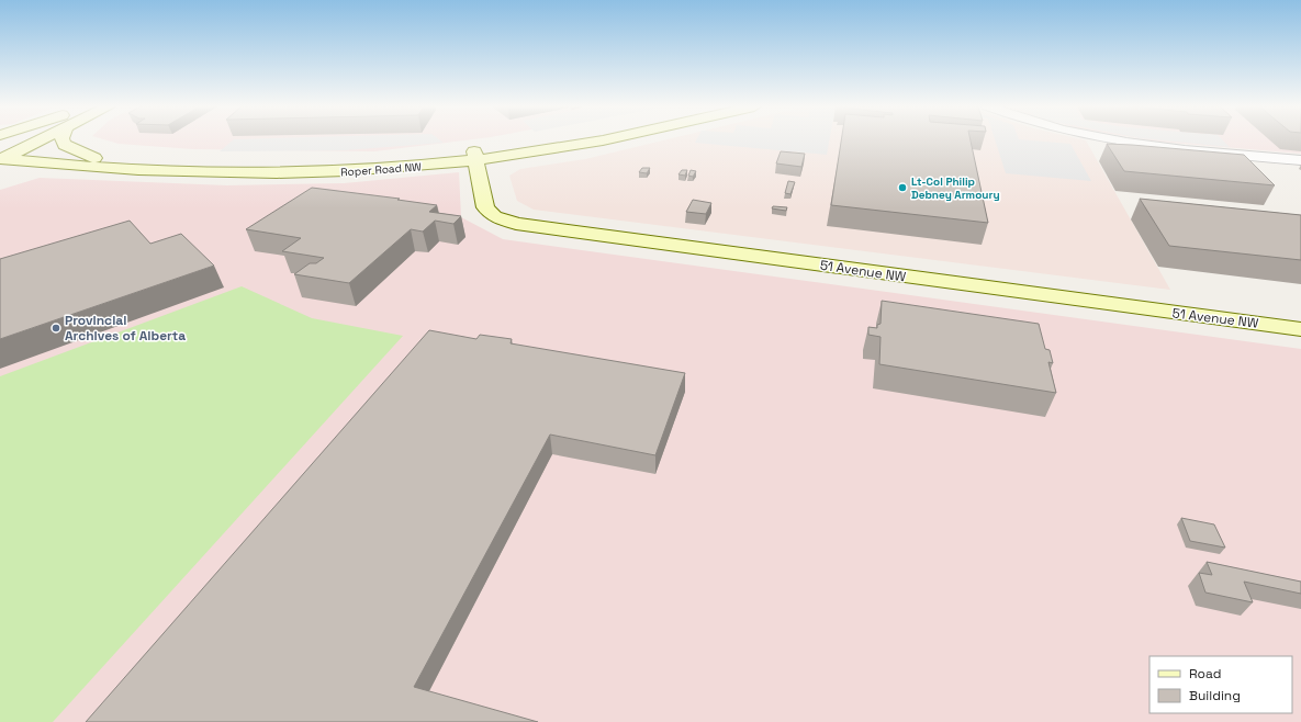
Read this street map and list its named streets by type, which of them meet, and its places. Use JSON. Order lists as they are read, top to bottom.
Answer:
{
  "streets": {
    "main road": ["Roper Road NW", "51 Avenue NW"]
  },
  "crossings": [
    ["Roper Road NW", "51 Avenue NW"]
  ],
  "places": ["Lt-Col Philip Debney Armoury", "Provincial Archives of Alberta"],
  "legend": ["Road", "Building"]
}
